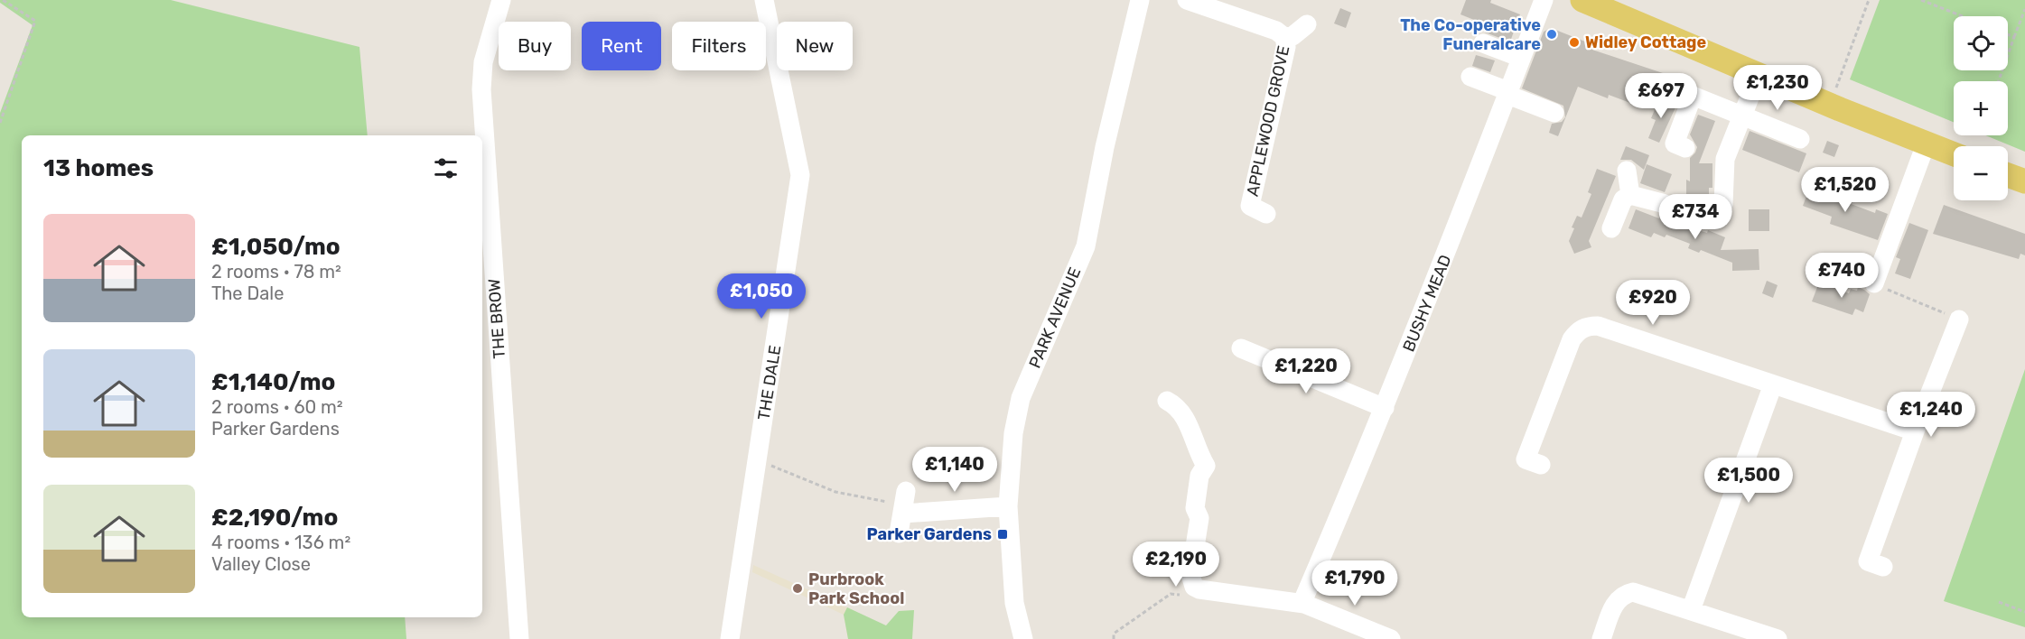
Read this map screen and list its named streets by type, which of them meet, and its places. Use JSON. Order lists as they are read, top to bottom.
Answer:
{
  "streets": {
    "street": [
      "APPLEWOOD GROVE",
      "BUSHY MEAD",
      "PARK AVENUE",
      "THE BROW",
      "THE DALE"
    ]
  },
  "places": {
    "other": ["The Co-operative Funeralcare", "Widley Cottage", "Purbrook Park School"],
    "transit": ["Parker Gardens"]
  },
  "page": {
    "map_buttons": ["+", "−"],
    "chip": [
      "Buy",
      "Rent",
      "Filters",
      "New"
    ],
    "price": [
      "£1,230",
      "£697",
      "£1,520",
      "£734",
      "£740",
      "£1,050",
      "£920",
      "£1,220",
      "£1,240",
      "£1,140",
      "£1,500",
      "£2,190",
      "£1,790"
    ],
    "heading": "13 homes",
    "list": [
      {
        "name": "£1,050/mo",
        "note": "2 rooms · 78 m² · The Dale"
      },
      {
        "name": "£1,140/mo",
        "note": "2 rooms · 60 m² · Parker Gardens"
      },
      {
        "name": "£2,190/mo",
        "note": "4 rooms · 136 m² · Valley Close"
      }
    ]
  }
}
